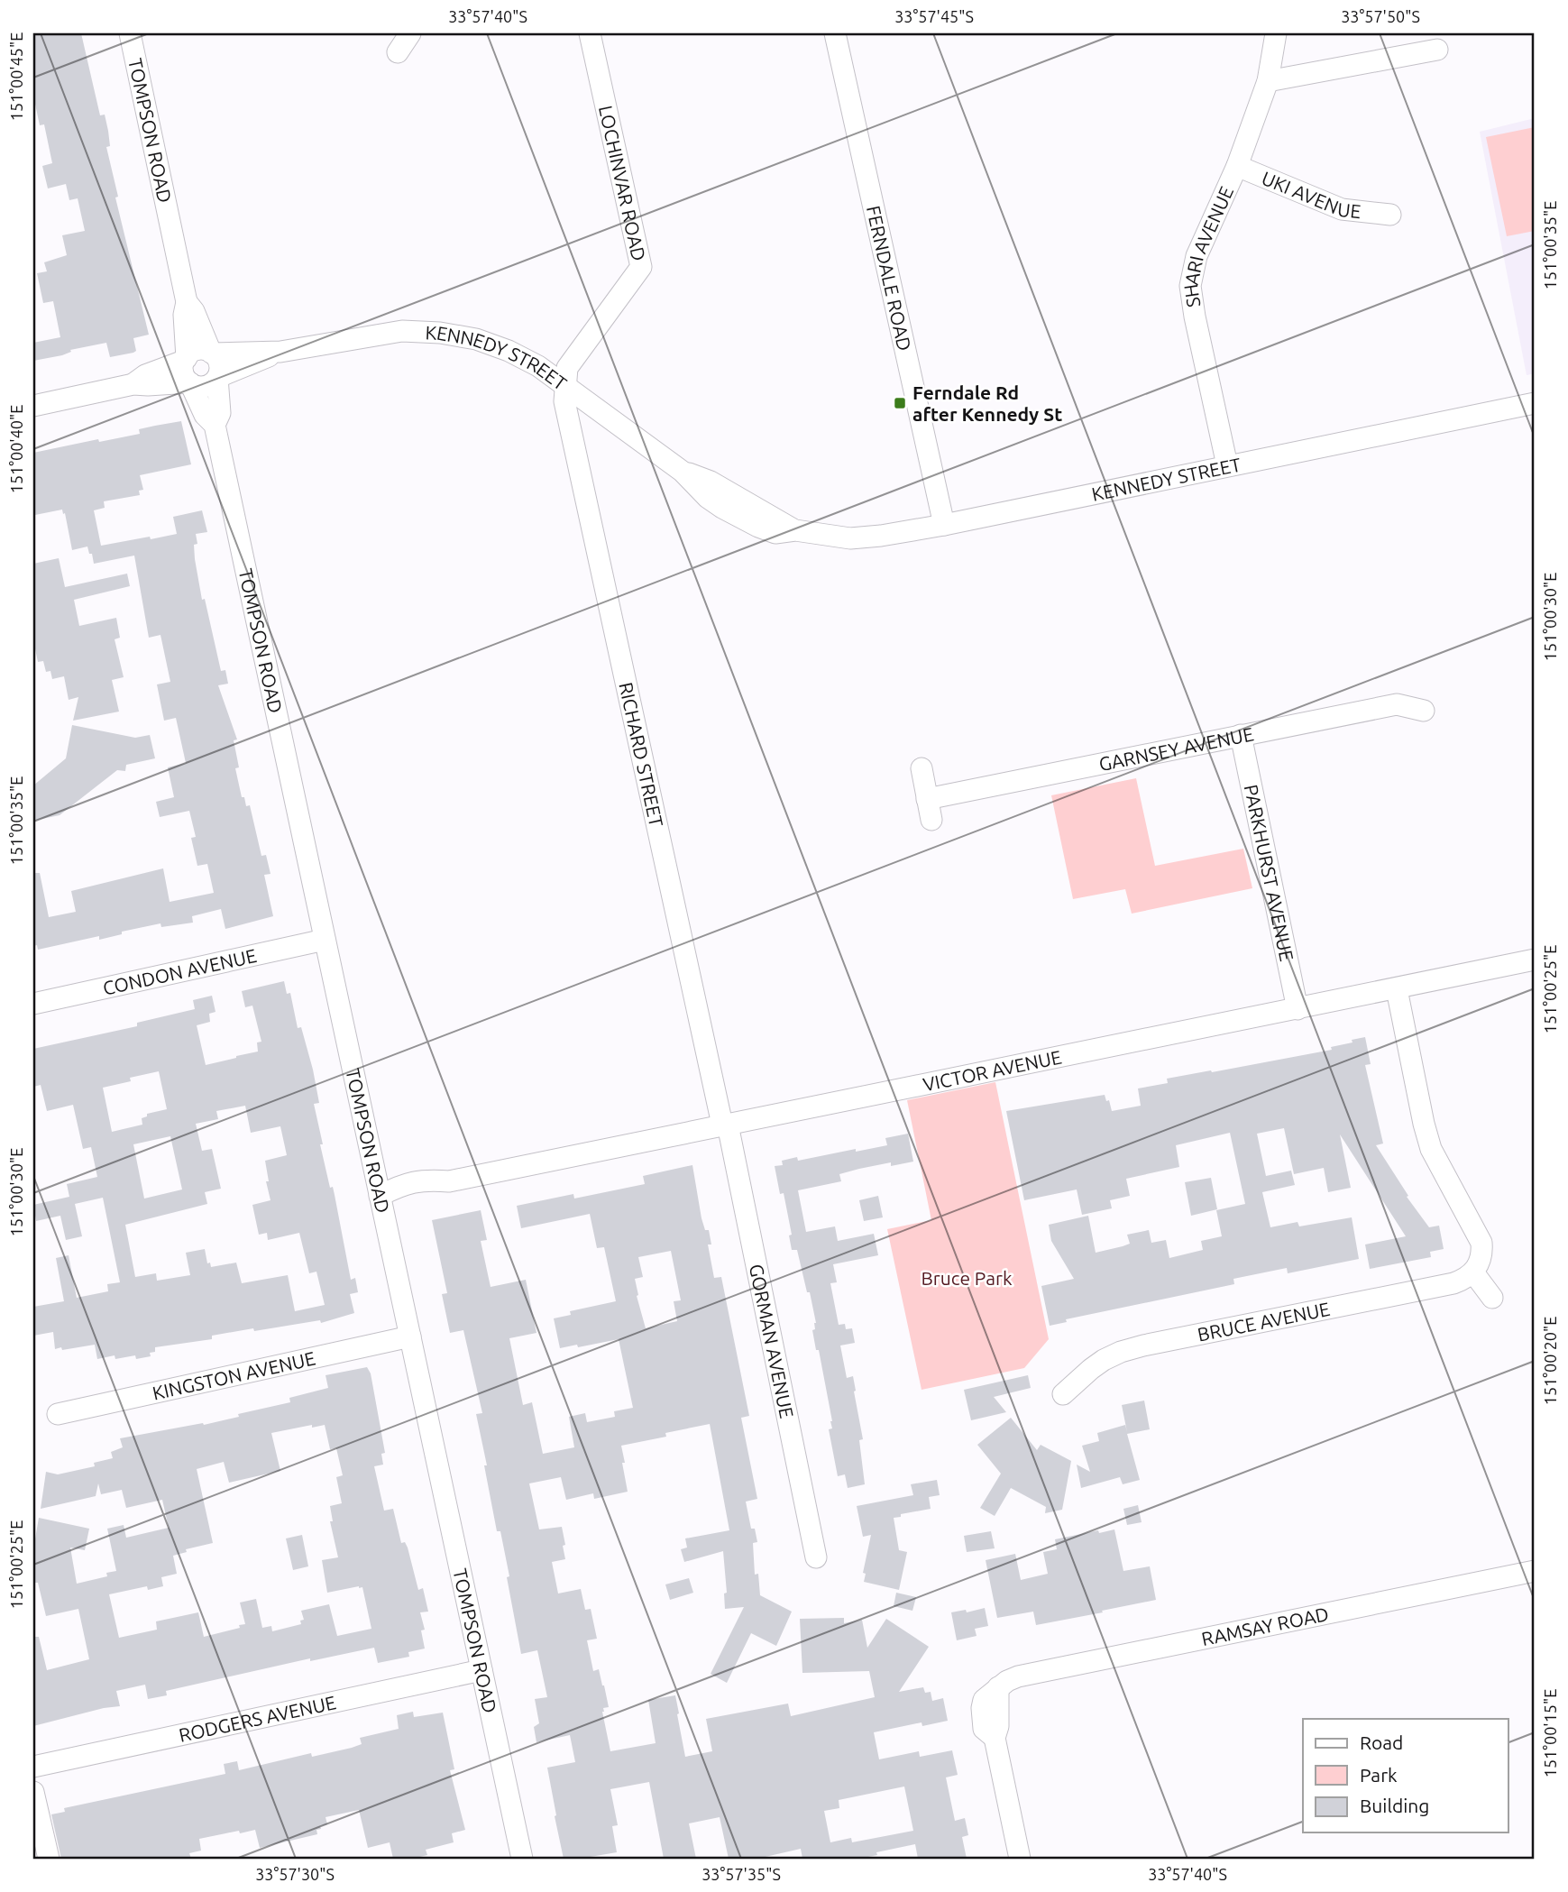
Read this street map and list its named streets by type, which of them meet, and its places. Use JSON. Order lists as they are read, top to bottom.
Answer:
{
  "streets": {
    "street": [
      "TOMPSON ROAD",
      "LOCHINVAR ROAD",
      "UKI AVENUE",
      "SHARI AVENUE",
      "FERNDALE ROAD",
      "KENNEDY STREET",
      "GARNSEY AVENUE",
      "RICHARD STREET",
      "PARKHURST AVENUE",
      "CONDON AVENUE",
      "VICTOR AVENUE",
      "BRUCE AVENUE",
      "GORMAN AVENUE",
      "KINGSTON AVENUE",
      "RAMSAY ROAD",
      "RODGERS AVENUE"
    ]
  },
  "crossings": [
    ["TOMPSON ROAD", "KENNEDY STREET"],
    ["TOMPSON ROAD", "CONDON AVENUE"],
    ["TOMPSON ROAD", "VICTOR AVENUE"],
    ["TOMPSON ROAD", "KINGSTON AVENUE"],
    ["TOMPSON ROAD", "RODGERS AVENUE"],
    ["LOCHINVAR ROAD", "KENNEDY STREET"],
    ["LOCHINVAR ROAD", "RICHARD STREET"],
    ["UKI AVENUE", "SHARI AVENUE"],
    ["SHARI AVENUE", "KENNEDY STREET"],
    ["FERNDALE ROAD", "KENNEDY STREET"],
    ["KENNEDY STREET", "RICHARD STREET"],
    ["GARNSEY AVENUE", "PARKHURST AVENUE"],
    ["RICHARD STREET", "VICTOR AVENUE"],
    ["RICHARD STREET", "GORMAN AVENUE"],
    ["PARKHURST AVENUE", "VICTOR AVENUE"],
    ["VICTOR AVENUE", "GORMAN AVENUE"]
  ],
  "parks": ["Bruce Park"],
  "places": {
    "transit": ["Ferndale Rd after Kennedy St"]
  },
  "legend": ["Road", "Park", "Building"],
  "coordinates": [
    "33°57'40\"S",
    "33°57'45\"S",
    "33°57'50\"S",
    "151°00'45\"E",
    "151°00'35\"E",
    "151°00'40\"E",
    "151°00'30\"E",
    "151°00'25\"E",
    "151°00'20\"E",
    "151°00'15\"E",
    "33°57'30\"S",
    "33°57'35\"S"
  ]
}
